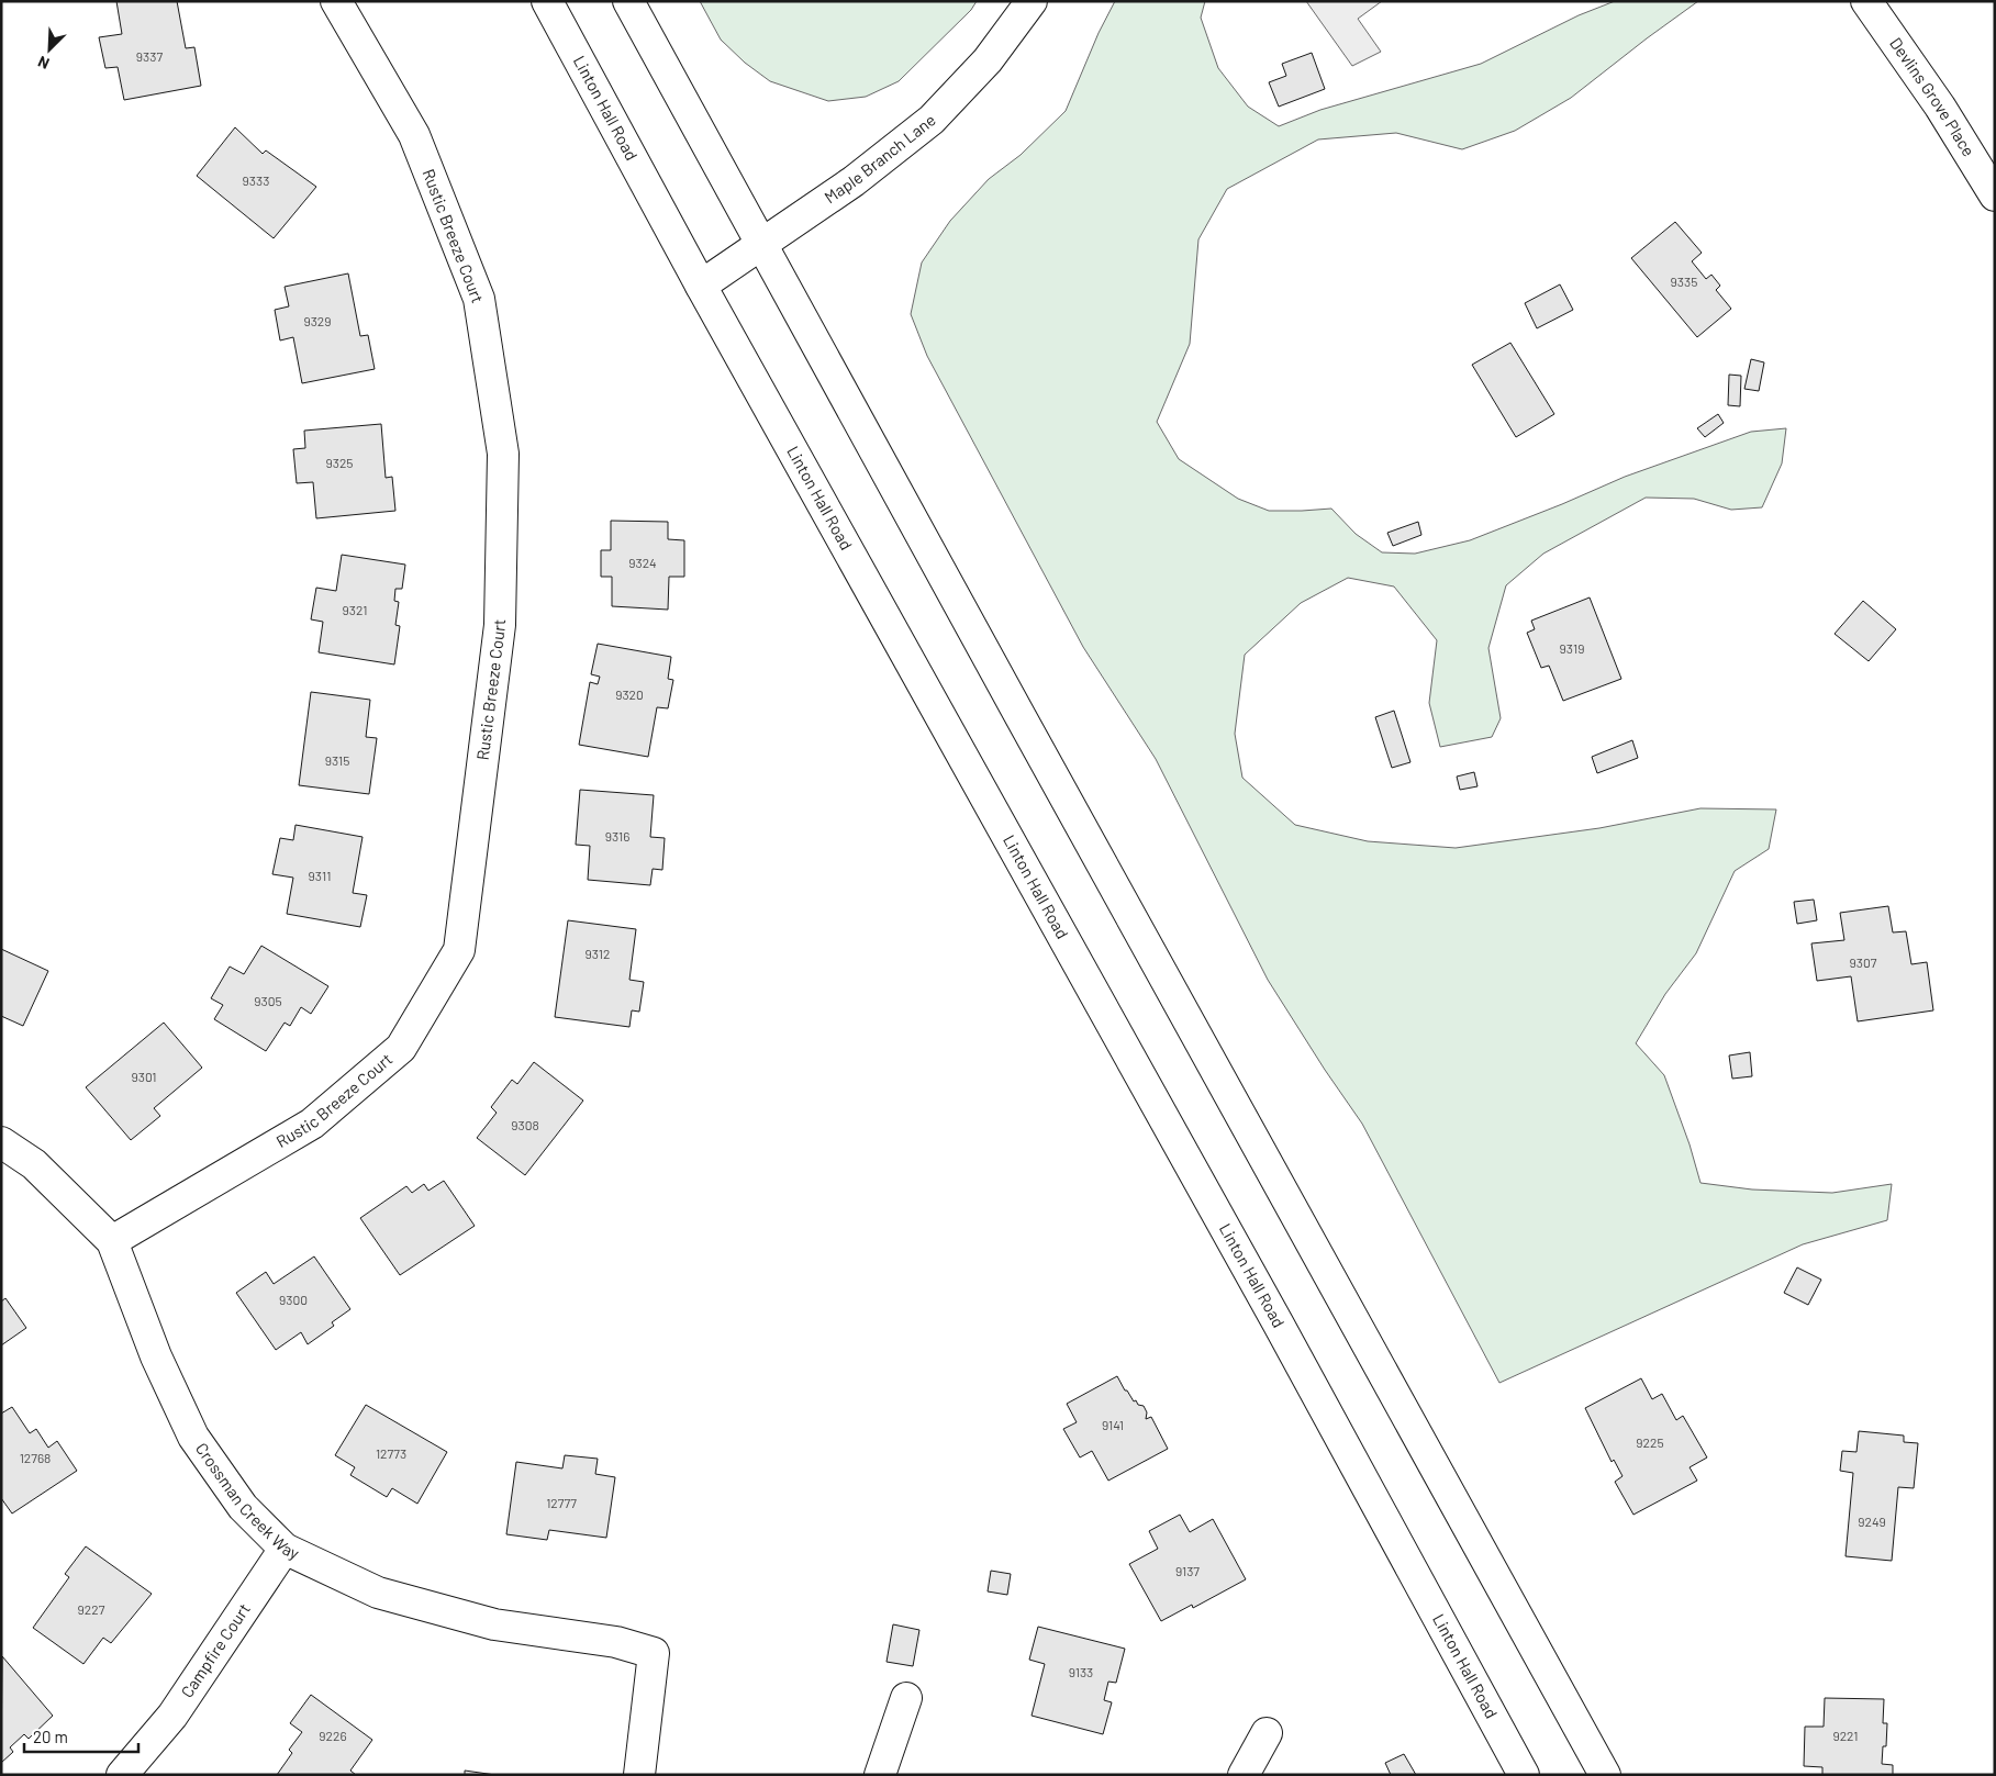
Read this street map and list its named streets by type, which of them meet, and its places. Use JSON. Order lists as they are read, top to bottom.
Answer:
{
  "streets": {
    "main road": [
      "Devlins Grove Place",
      "Linton Hall Road",
      "Maple Branch Lane",
      "Rustic Breeze Court",
      "Crossman Creek Way",
      "Campfire Court"
    ]
  },
  "crossings": [
    ["Linton Hall Road", "Maple Branch Lane"],
    ["Rustic Breeze Court", "Crossman Creek Way"],
    ["Crossman Creek Way", "Campfire Court"]
  ],
  "house_numbers": [
    "9337",
    "9333",
    "9335",
    "9329",
    "9325",
    "9324",
    "9321",
    "9319",
    "9320",
    "9315",
    "9316",
    "9311",
    "9312",
    "9307",
    "9305",
    "9301",
    "9308",
    "9300",
    "9141",
    "9225",
    "12773",
    "12768",
    "12777",
    "9249",
    "9137",
    "9227",
    "9133",
    "9226",
    "9221"
  ],
  "scale_bar": "20 m",
  "north": "bottom left"
}
